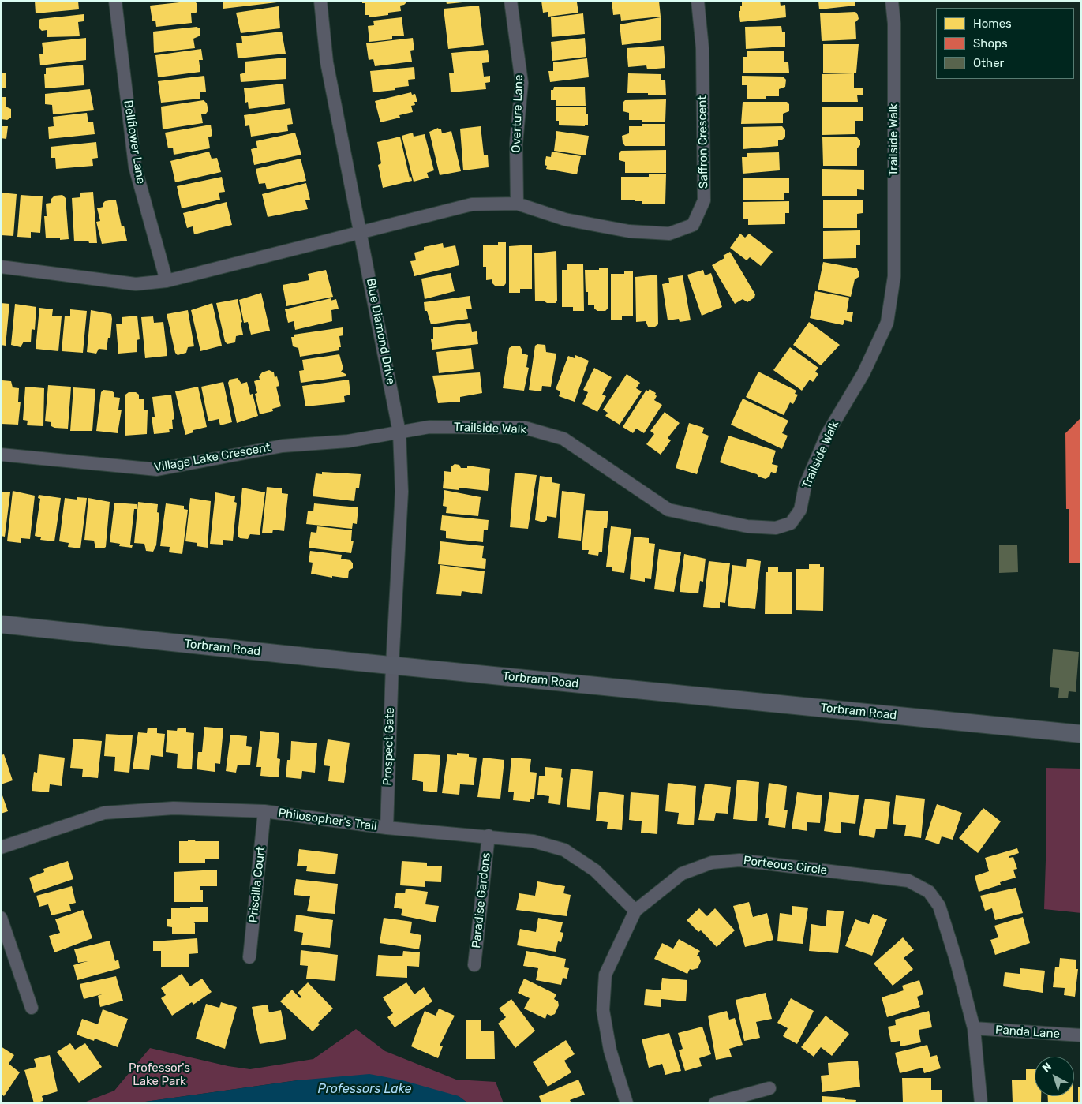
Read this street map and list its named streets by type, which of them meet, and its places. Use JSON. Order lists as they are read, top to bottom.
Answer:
{
  "streets": {
    "main road": ["Torbram Road"],
    "street": [
      "Overture Lane",
      "Trailside Walk",
      "Bellflower Lane",
      "Saffron Crescent",
      "Blue Diamond Drive",
      "Village Lake Crescent",
      "Prospect Gate",
      "Philosopher's Trail",
      "Porteous Circle",
      "Priscilla Court",
      "Paradise Gardens",
      "Panda Lane"
    ]
  },
  "crossings": [
    ["Overture Lane", "Saffron Crescent"],
    ["Trailside Walk", "Blue Diamond Drive"],
    ["Trailside Walk", "Village Lake Crescent"],
    ["Saffron Crescent", "Blue Diamond Drive"],
    ["Blue Diamond Drive", "Village Lake Crescent"],
    ["Blue Diamond Drive", "Torbram Road"],
    ["Blue Diamond Drive", "Prospect Gate"],
    ["Torbram Road", "Prospect Gate"],
    ["Prospect Gate", "Philosopher's Trail"],
    ["Philosopher's Trail", "Porteous Circle"],
    ["Philosopher's Trail", "Priscilla Court"],
    ["Philosopher's Trail", "Paradise Gardens"],
    ["Porteous Circle", "Panda Lane"]
  ],
  "water": ["Professors Lake"],
  "parks": ["Professor's Lake Park"],
  "legend": ["Homes", "Shops", "Other"],
  "north": "top left"
}
